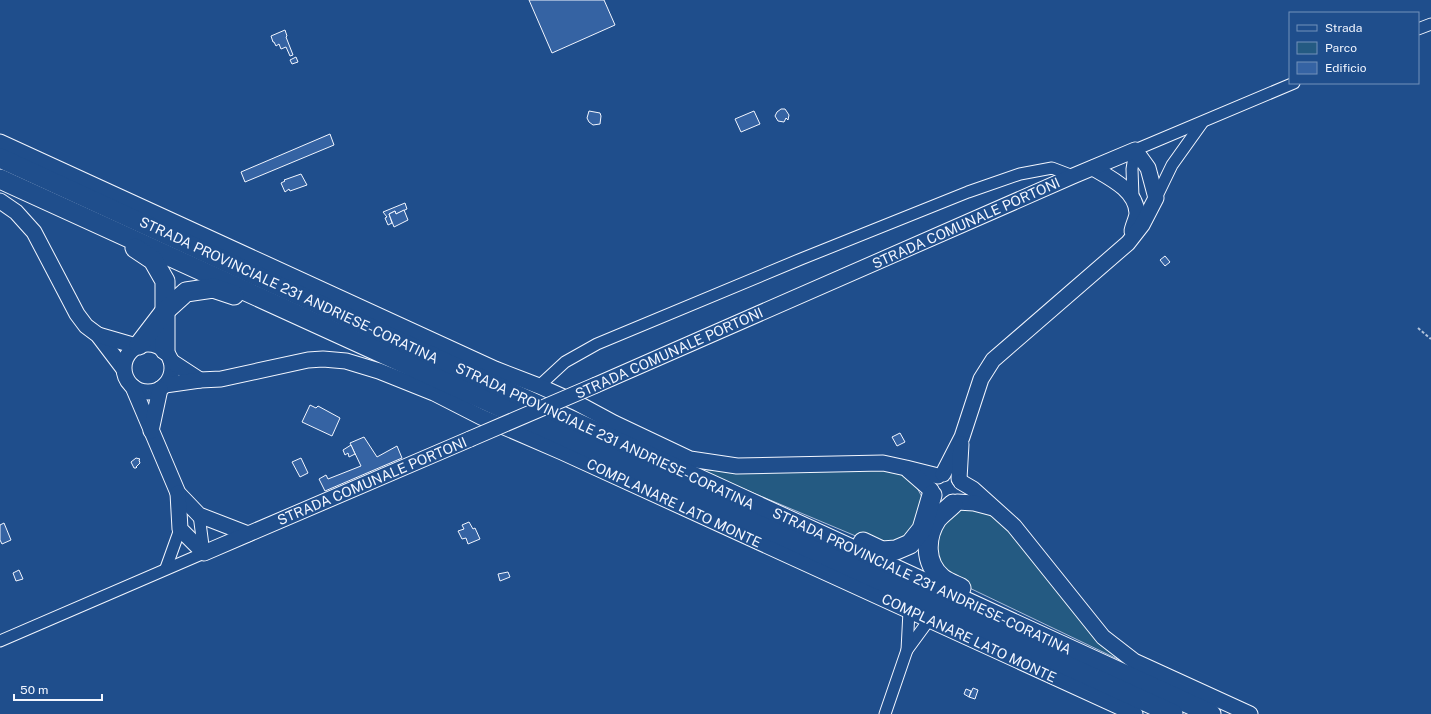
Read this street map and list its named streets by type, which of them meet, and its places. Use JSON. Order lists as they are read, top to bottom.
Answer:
{
  "streets": {
    "highway": ["STRADA PROVINCIALE 231 ANDRIESE-CORATINA"],
    "street": ["STRADA COMUNALE PORTONI", "COMPLANARE LATO MONTE"]
  },
  "legend": ["Strada", "Parco", "Edificio"],
  "scale_bar": "50 m"
}
